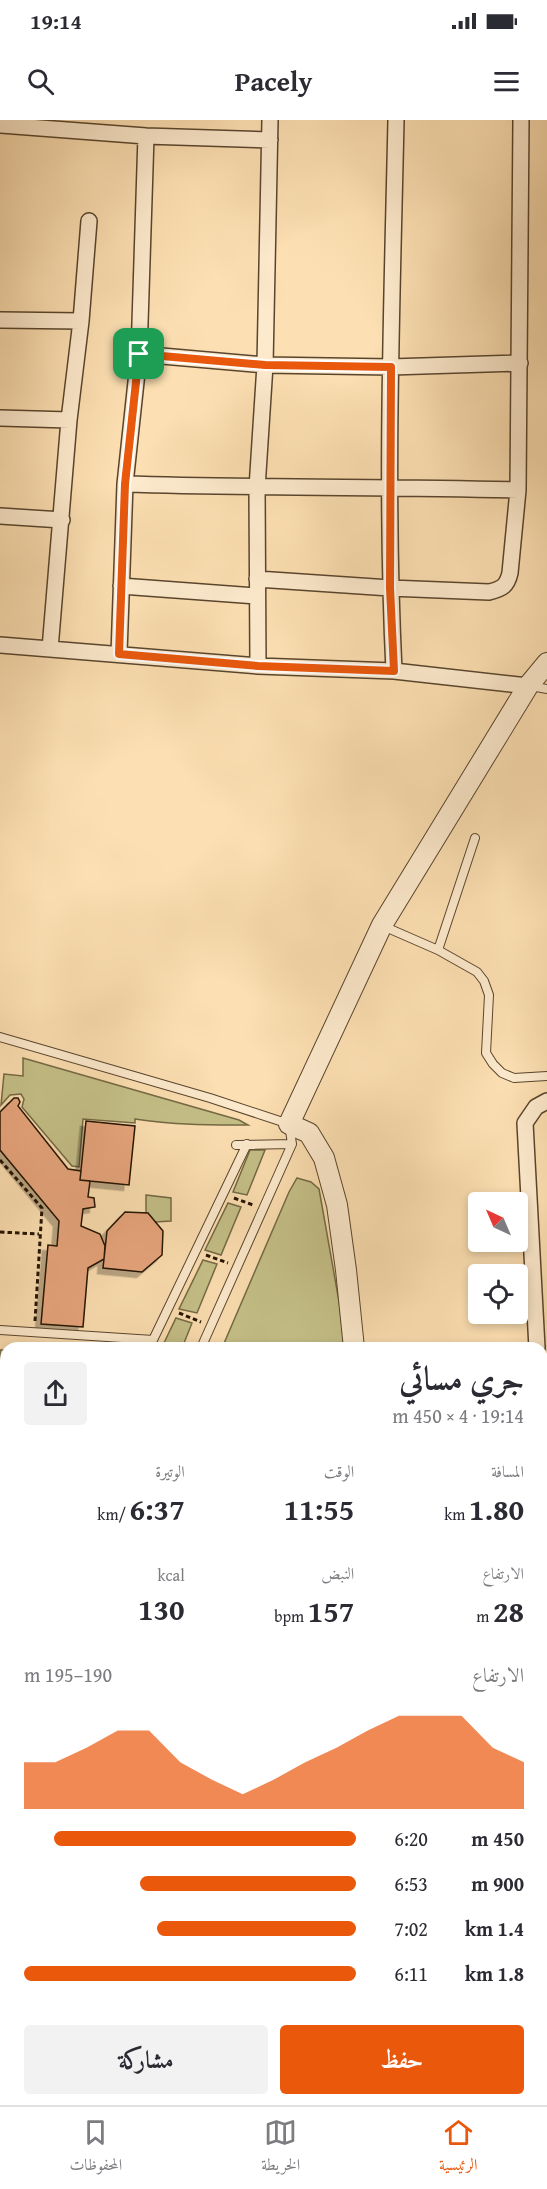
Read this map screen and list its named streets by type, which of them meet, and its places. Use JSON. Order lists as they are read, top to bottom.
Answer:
{
  "north": "top left",
  "page": {
    "status": "19:14",
    "header": "Pacely",
    "heading": ["جري مسائي", "19:14 · 4 × 450 m"],
    "stats": [
      ["المسافة", "1.80 km"],
      ["الوقت", "11:55"],
      ["الوتيرة", "6:37 /km"],
      ["الارتفاع", "28 m"],
      ["النبض", "157 bpm"],
      ["kcal", "130"]
    ],
    "chart": ["الارتفاع", "190–195 m"],
    "list": [
      {
        "name": "450 m",
        "note": "6:20"
      },
      {
        "name": "900 m",
        "note": "6:53"
      },
      {
        "name": "1.4 km",
        "note": "7:02"
      },
      {
        "name": "1.8 km",
        "note": "6:11"
      }
    ],
    "buttons": ["حفظ", "مشاركة"],
    "tabs": ["الرئيسية", "الخريطة", "المحفوظات"]
  }
}
